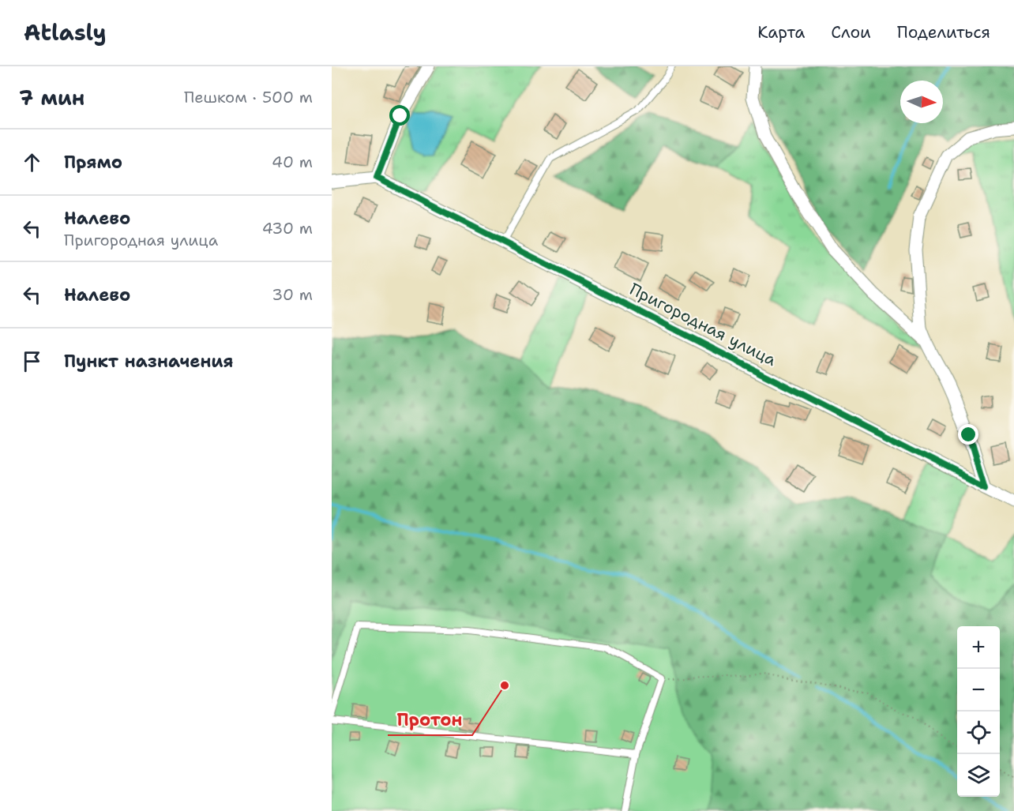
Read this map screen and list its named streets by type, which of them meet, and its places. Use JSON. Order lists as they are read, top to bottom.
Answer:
{
  "streets": {
    "street": ["Пригородная улица"]
  },
  "places": ["Протон"],
  "north": "right",
  "page": {
    "header": "Atlasly",
    "nav": ["Карта", "Слои", "Поделиться"],
    "heading": ["7 мин", "Пешком · 500 m"],
    "list": [
      ["Прямо", "40 m"],
      ["Налево", "Пригородная улица", "430 m"],
      ["Налево", "30 m"],
      "Пункт назначения"
    ],
    "map_buttons": ["+", "−"]
  }
}
